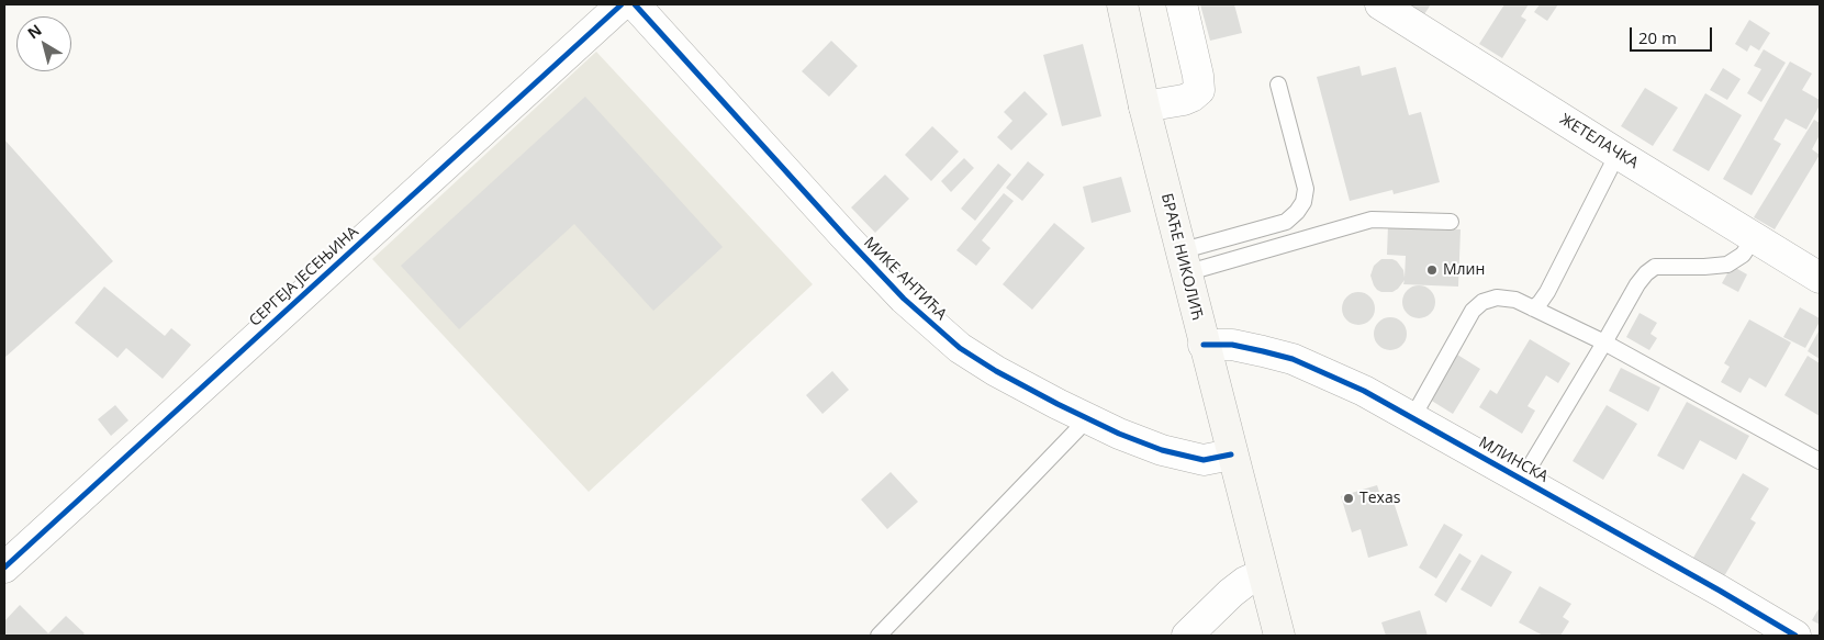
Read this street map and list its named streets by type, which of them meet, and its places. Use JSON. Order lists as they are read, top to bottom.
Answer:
{
  "streets": {
    "main road": ["БРАЋЕ НИКОЛИЋ"],
    "street": [
      "ЖЕТЕЛАЧКА",
      "СЕРГЕЈА ЈЕСЕЊИНА",
      "МИКЕ АНТИЋА",
      "МЛИНСКА"
    ]
  },
  "crossings": [
    ["БРАЋЕ НИКОЛИЋ", "МИКЕ АНТИЋА"],
    ["БРАЋЕ НИКОЛИЋ", "МЛИНСКА"]
  ],
  "places": ["Млин", "Texas"],
  "scale_bar": "20 m",
  "north": "top left"
}
